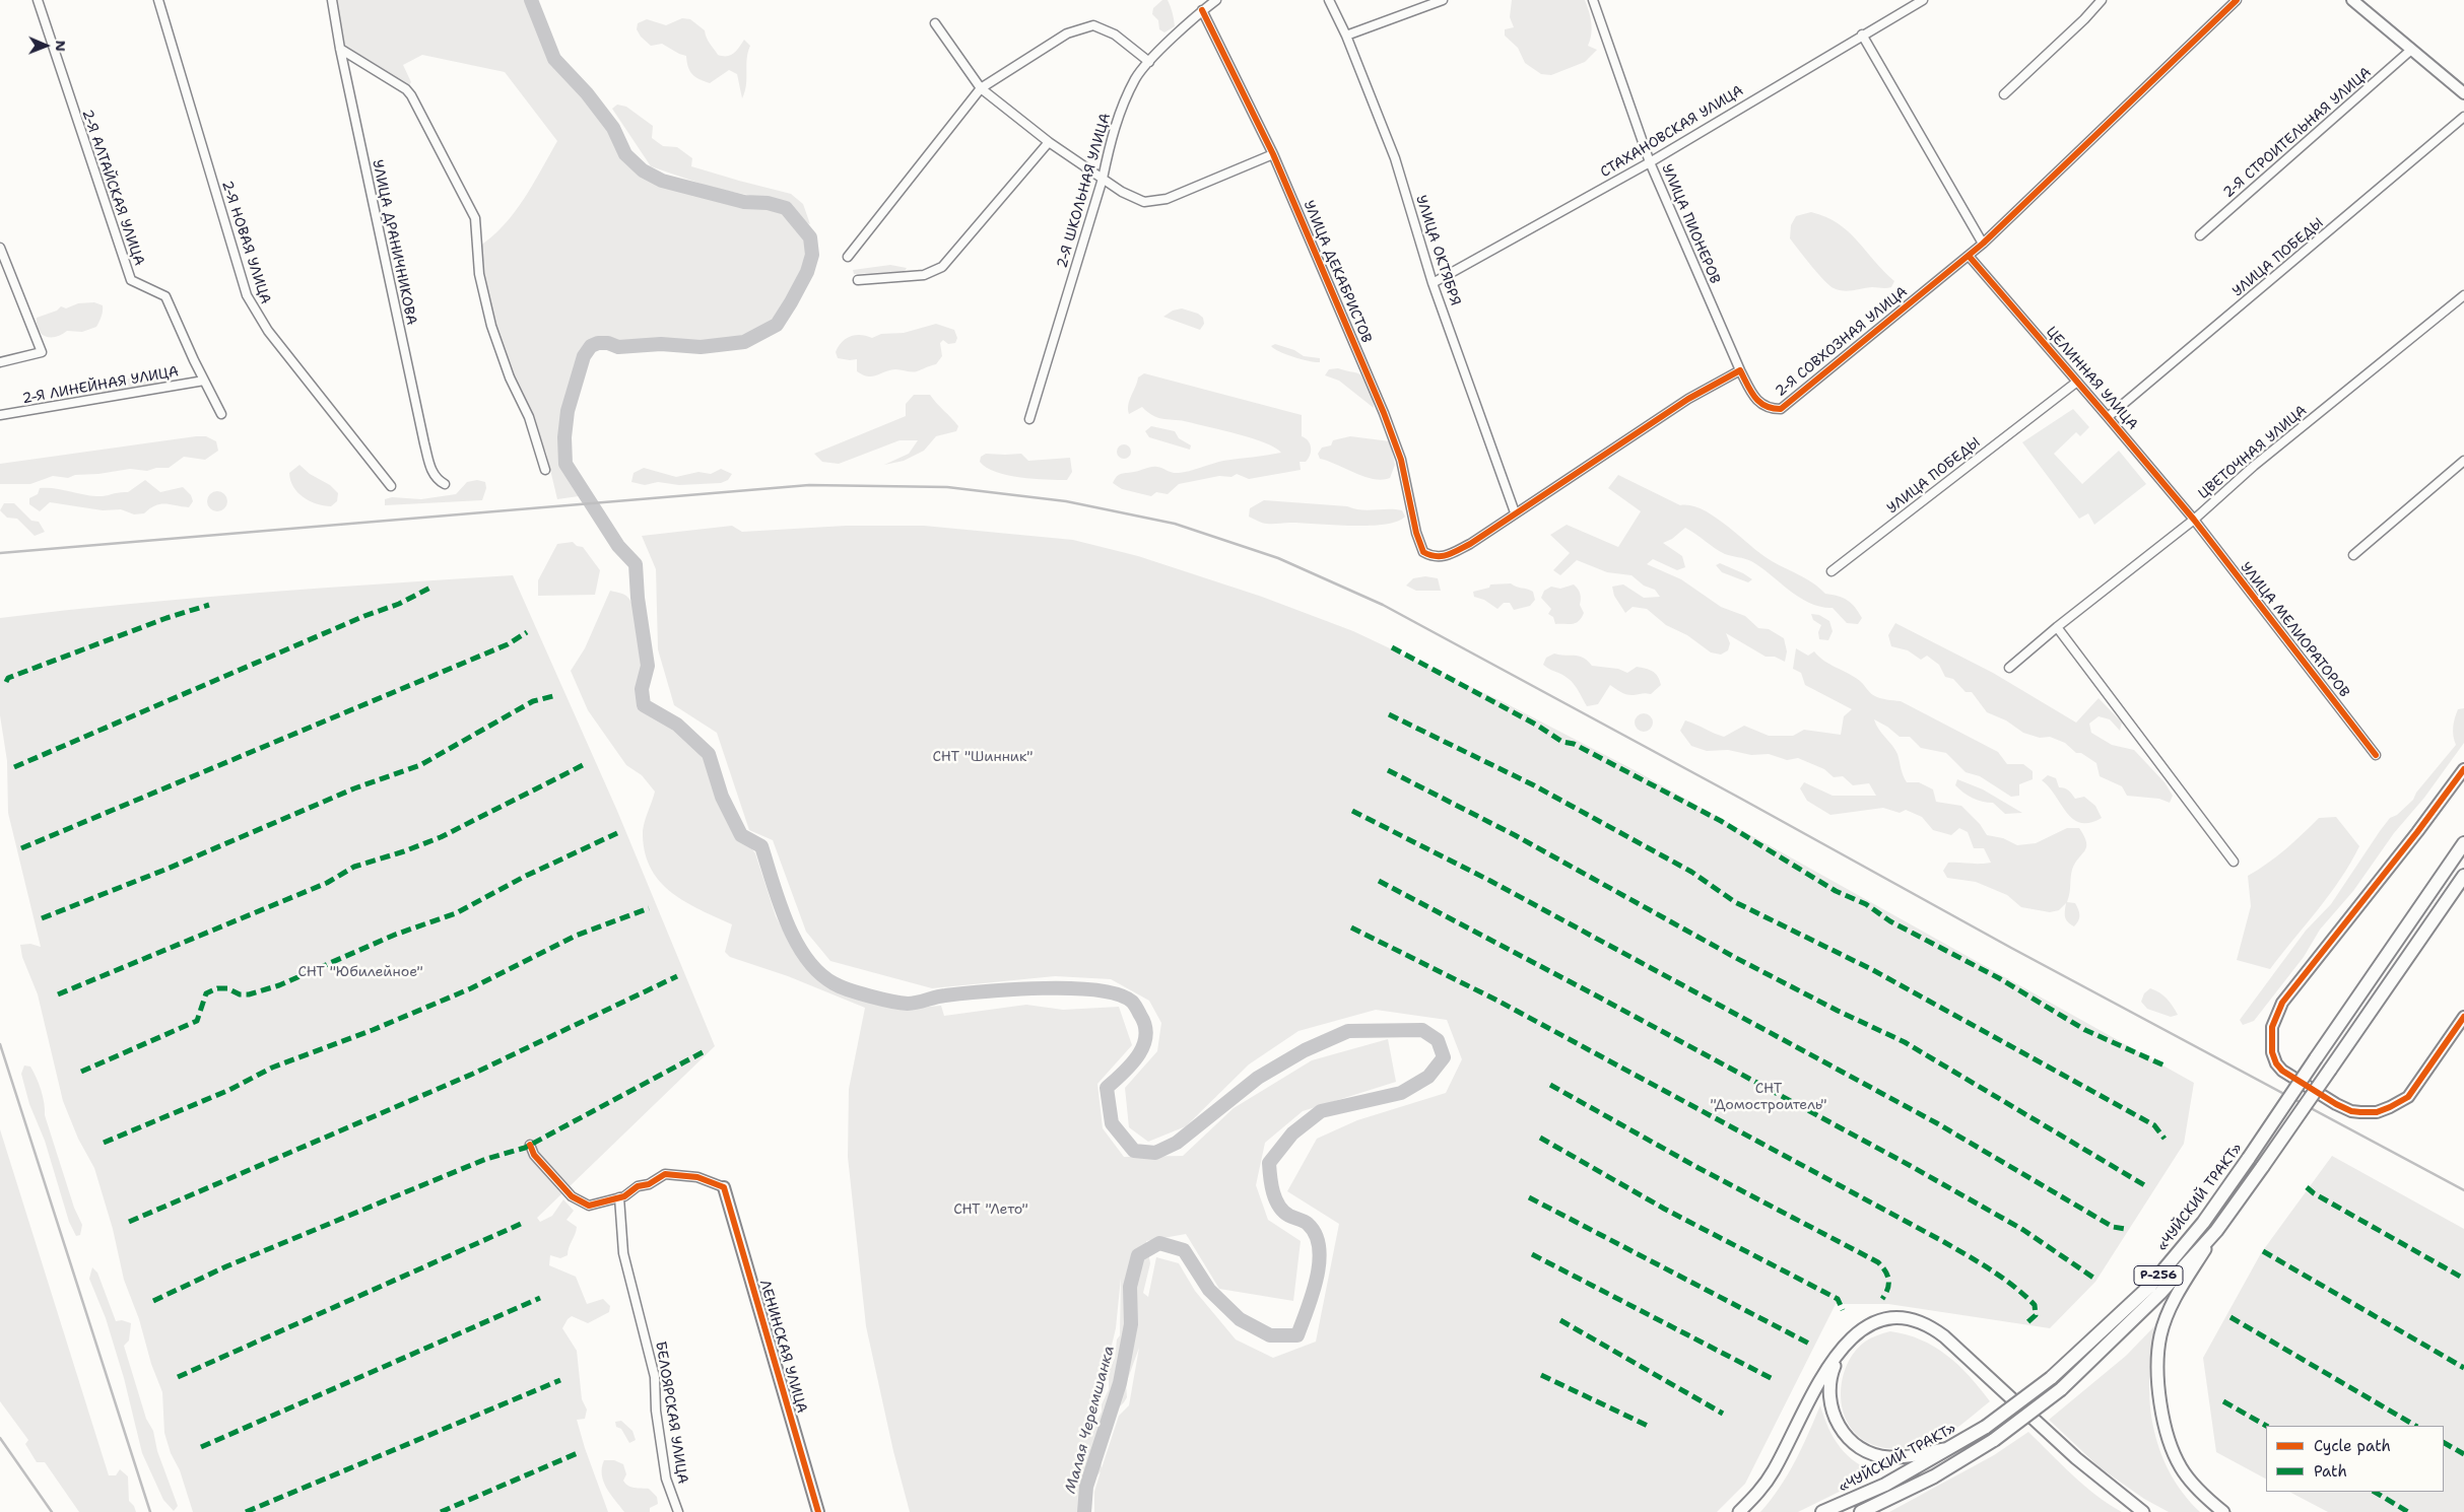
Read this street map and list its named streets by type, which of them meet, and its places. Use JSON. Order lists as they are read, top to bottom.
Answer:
{
  "streets": {
    "highway": ["«ЧУЙСКИЙ ТРАКТ»", "Р-256"],
    "street": [
      "СТАХАНОВСКАЯ УЛИЦА",
      "2-Я СТРОИТЕЛЬНАЯ УЛИЦА",
      "2-Я АЛТАЙСКАЯ УЛИЦА",
      "2-Я ШКОЛЬНАЯ УЛИЦА",
      "УЛИЦА ПИОНЕРОВ",
      "2-Я НОВАЯ УЛИЦА",
      "УЛИЦА ДРАНИЧНИКОВА",
      "УЛИЦА ОКТЯБРЯ",
      "УЛИЦА ПОБЕДЫ",
      "УЛИЦА ДЕКАБРИСТОВ",
      "2-Я СОВХОЗНАЯ УЛИЦА",
      "ЦЕЛИННАЯ УЛИЦА",
      "2-Я ЛИНЕЙНАЯ УЛИЦА",
      "ЦВЕТОЧНАЯ УЛИЦА",
      "УЛИЦА МЕЛИОРАТОРОВ",
      "ЛЕНИНСКАЯ УЛИЦА",
      "БЕЛОЯРСКАЯ УЛИЦА"
    ]
  },
  "crossings": [
    ["СТАХАНОВСКАЯ УЛИЦА", "УЛИЦА ПИОНЕРОВ"],
    ["СТАХАНОВСКАЯ УЛИЦА", "УЛИЦА ОКТЯБРЯ"],
    ["2-Я АЛТАЙСКАЯ УЛИЦА", "2-Я ЛИНЕЙНАЯ УЛИЦА"],
    ["2-Я ШКОЛЬНАЯ УЛИЦА", "УЛИЦА ДЕКАБРИСТОВ"],
    ["УЛИЦА ПИОНЕРОВ", "2-Я СОВХОЗНАЯ УЛИЦА"],
    ["УЛИЦА ОКТЯБРЯ", "УЛИЦА ДЕКАБРИСТОВ"],
    ["УЛИЦА ПОБЕДЫ", "ЦЕЛИННАЯ УЛИЦА"],
    ["2-Я СОВХОЗНАЯ УЛИЦА", "ЦЕЛИННАЯ УЛИЦА"],
    ["ЦЕЛИННАЯ УЛИЦА", "ЦВЕТОЧНАЯ УЛИЦА"],
    ["ЦЕЛИННАЯ УЛИЦА", "УЛИЦА МЕЛИОРАТОРОВ"],
    ["ЦВЕТОЧНАЯ УЛИЦА", "УЛИЦА МЕЛИОРАТОРОВ"]
  ],
  "water": ["Малая Черемшанка"],
  "parks": [
    "СНТ \"Шинник\"",
    "СНТ \"Юбилейное\"",
    "СНТ \"Домостроитель\"",
    "СНТ \"Лето\""
  ],
  "legend": ["Cycle path", "Path"],
  "north": "right"
}
